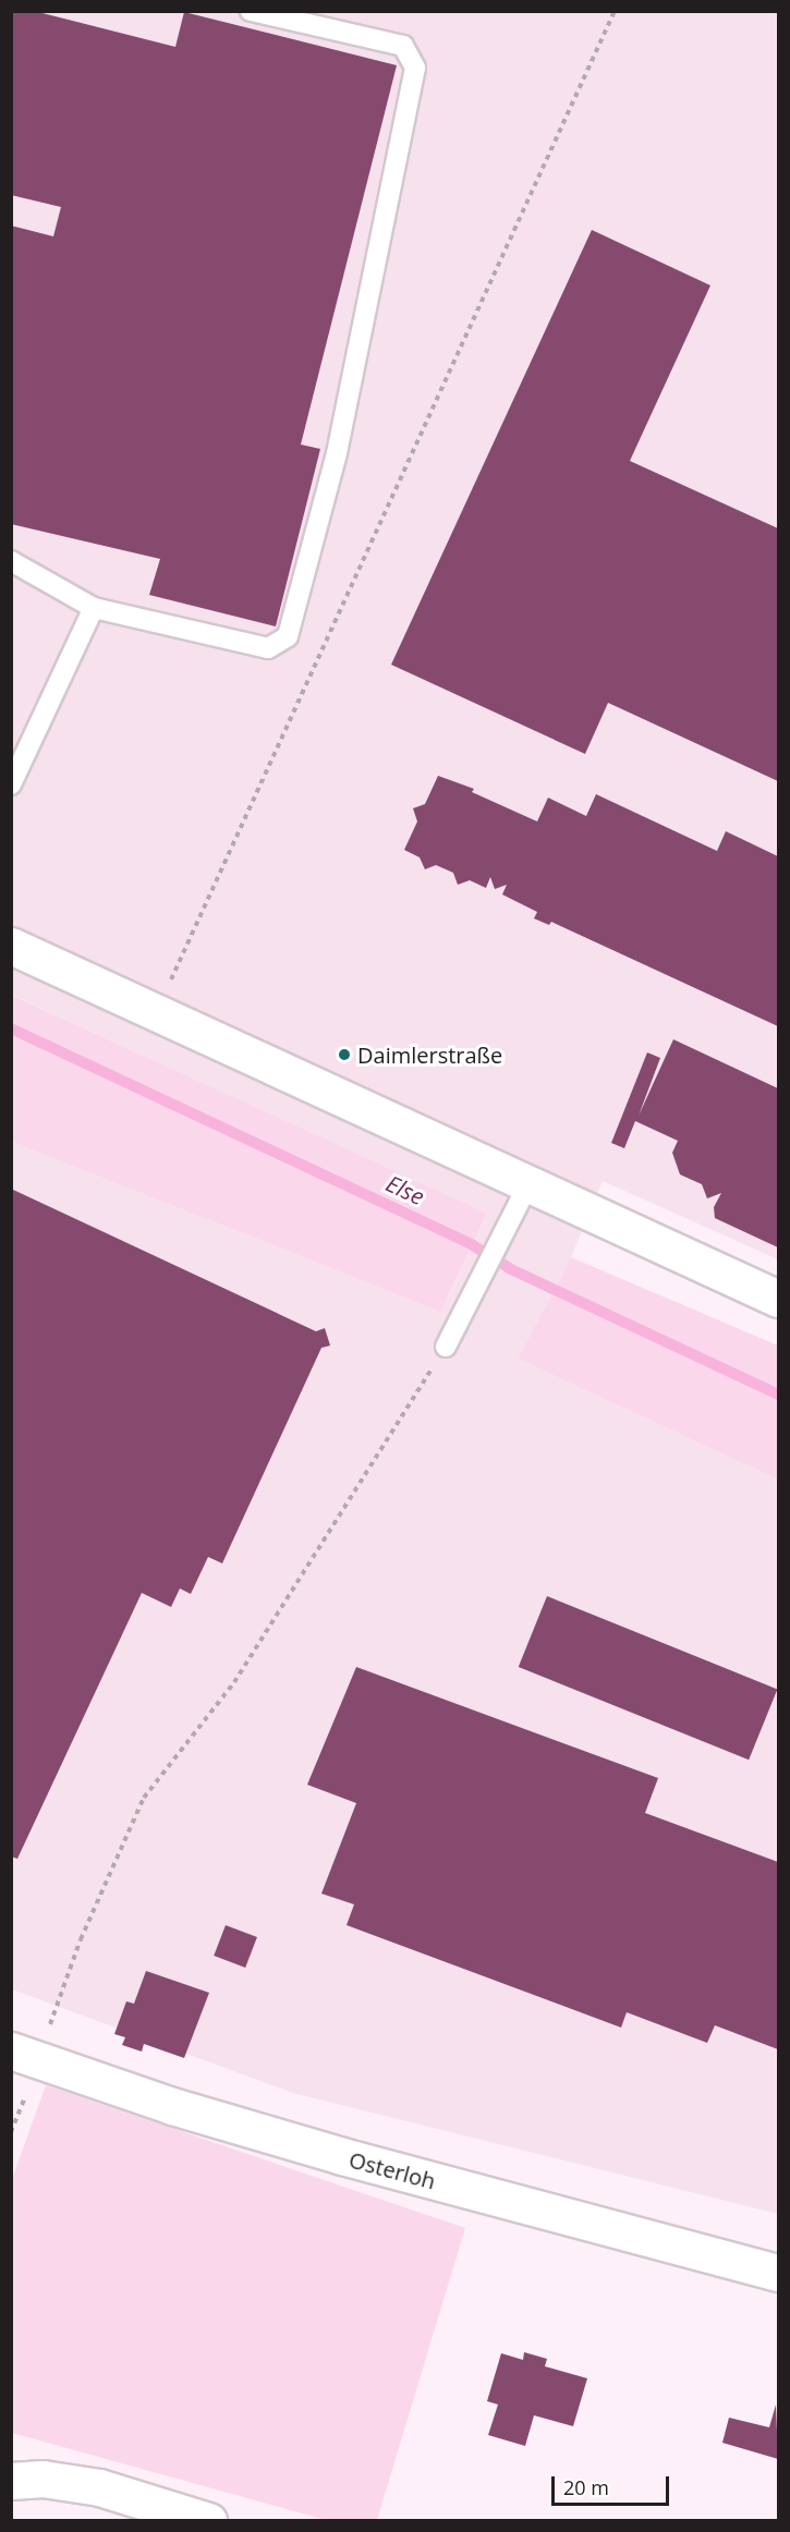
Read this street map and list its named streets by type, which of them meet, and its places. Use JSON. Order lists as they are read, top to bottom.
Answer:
{
  "streets": {
    "street": ["Osterloh"]
  },
  "water": ["Else"],
  "places": ["Daimlerstraße"],
  "scale_bar": "20 m"
}
